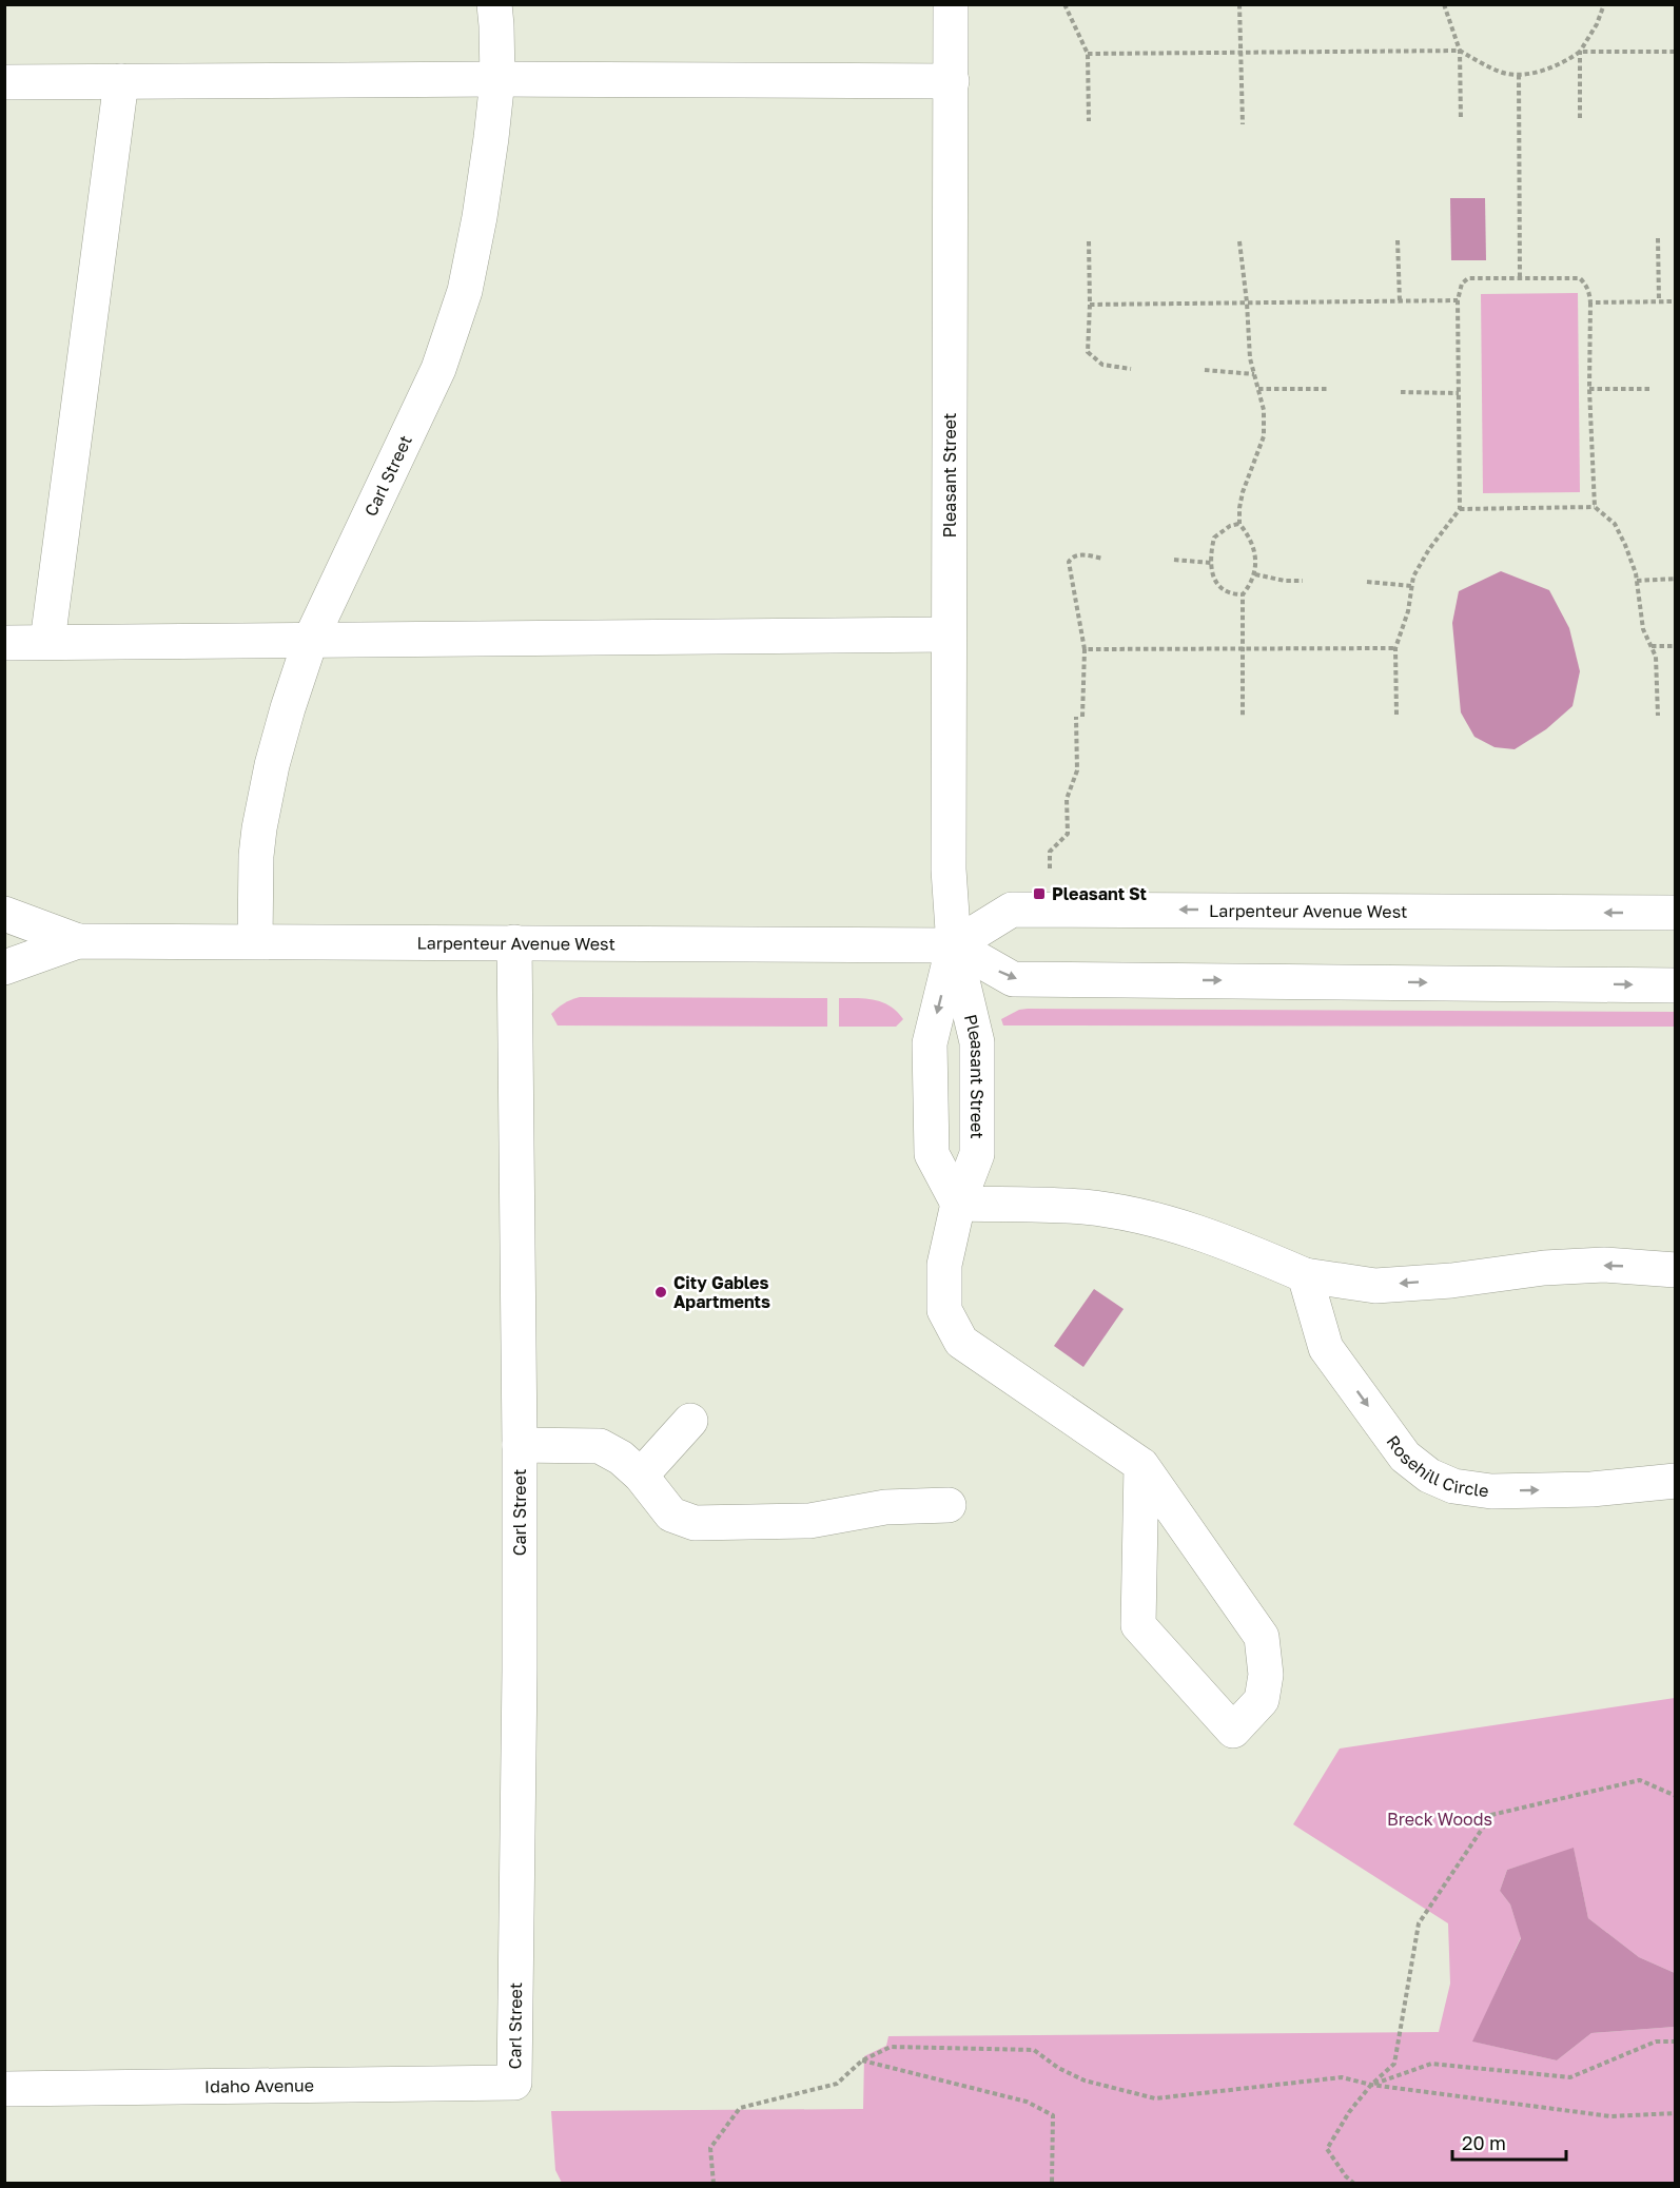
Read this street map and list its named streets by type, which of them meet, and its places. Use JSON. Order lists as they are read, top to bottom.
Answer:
{
  "streets": {
    "street": [
      "Pleasant Street",
      "Carl Street",
      "Larpenteur Avenue West",
      "Rosehill Circle",
      "Idaho Avenue"
    ]
  },
  "crossings": [
    ["Pleasant Street", "Larpenteur Avenue West"],
    ["Carl Street", "Larpenteur Avenue West"],
    ["Carl Street", "Idaho Avenue"]
  ],
  "one_way": ["Rosehill Circle"],
  "parks": ["Breck Woods"],
  "places": {
    "transit": ["Pleasant St"],
    "other": ["City Gables Apartments"]
  },
  "scale_bar": "20 m"
}
